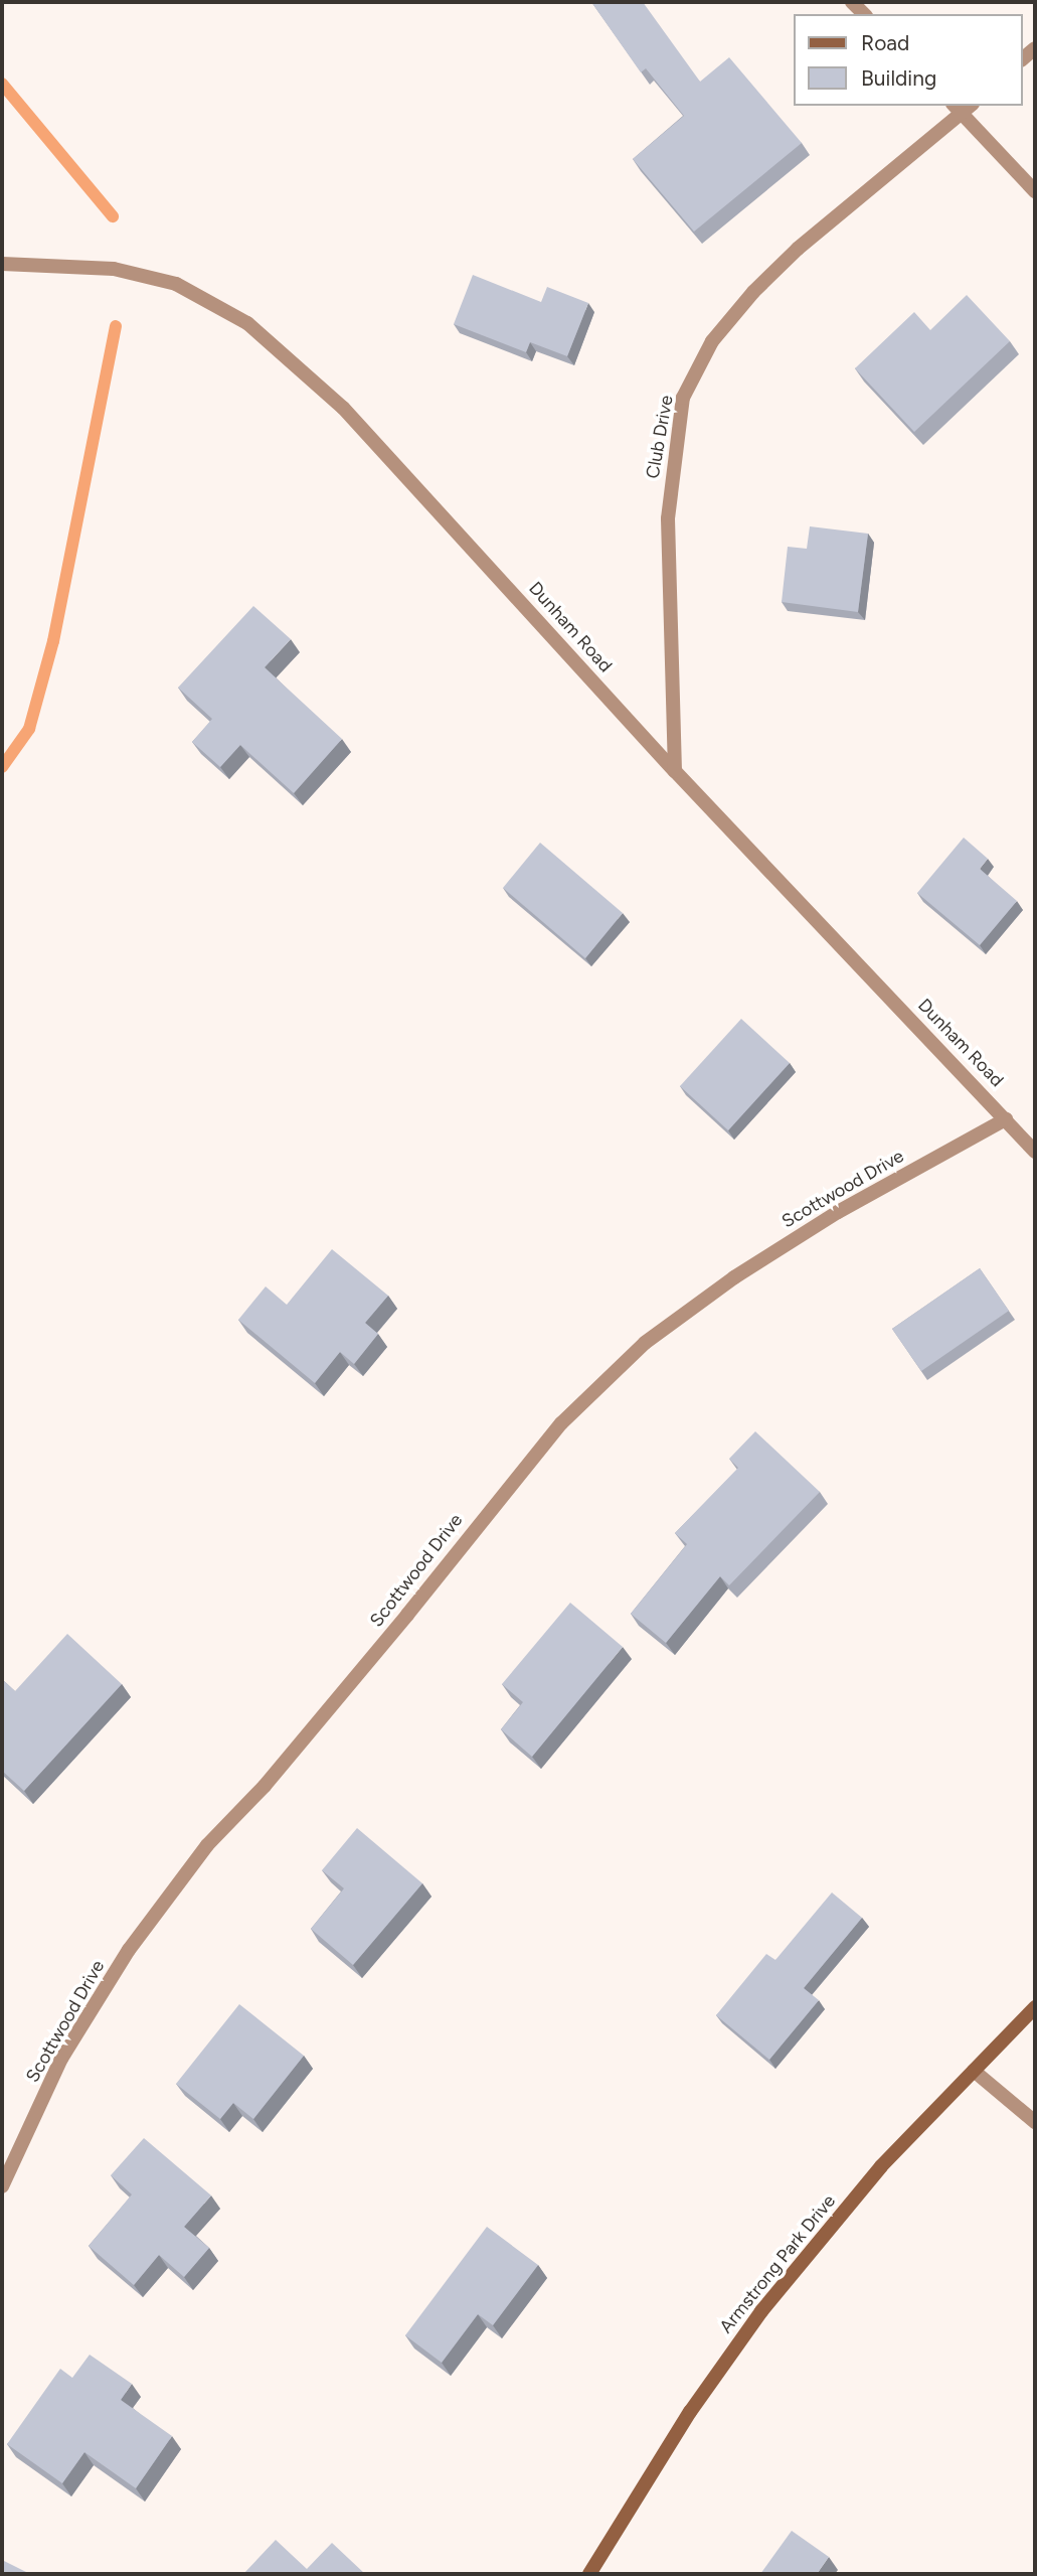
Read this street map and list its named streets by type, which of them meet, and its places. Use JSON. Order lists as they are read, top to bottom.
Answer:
{
  "streets": {
    "main road": ["Armstrong Park Drive"],
    "street": ["Club Drive", "Dunham Road", "Scottwood Drive"]
  },
  "crossings": [
    ["Club Drive", "Dunham Road"],
    ["Dunham Road", "Scottwood Drive"]
  ],
  "legend": ["Road", "Building"]
}
